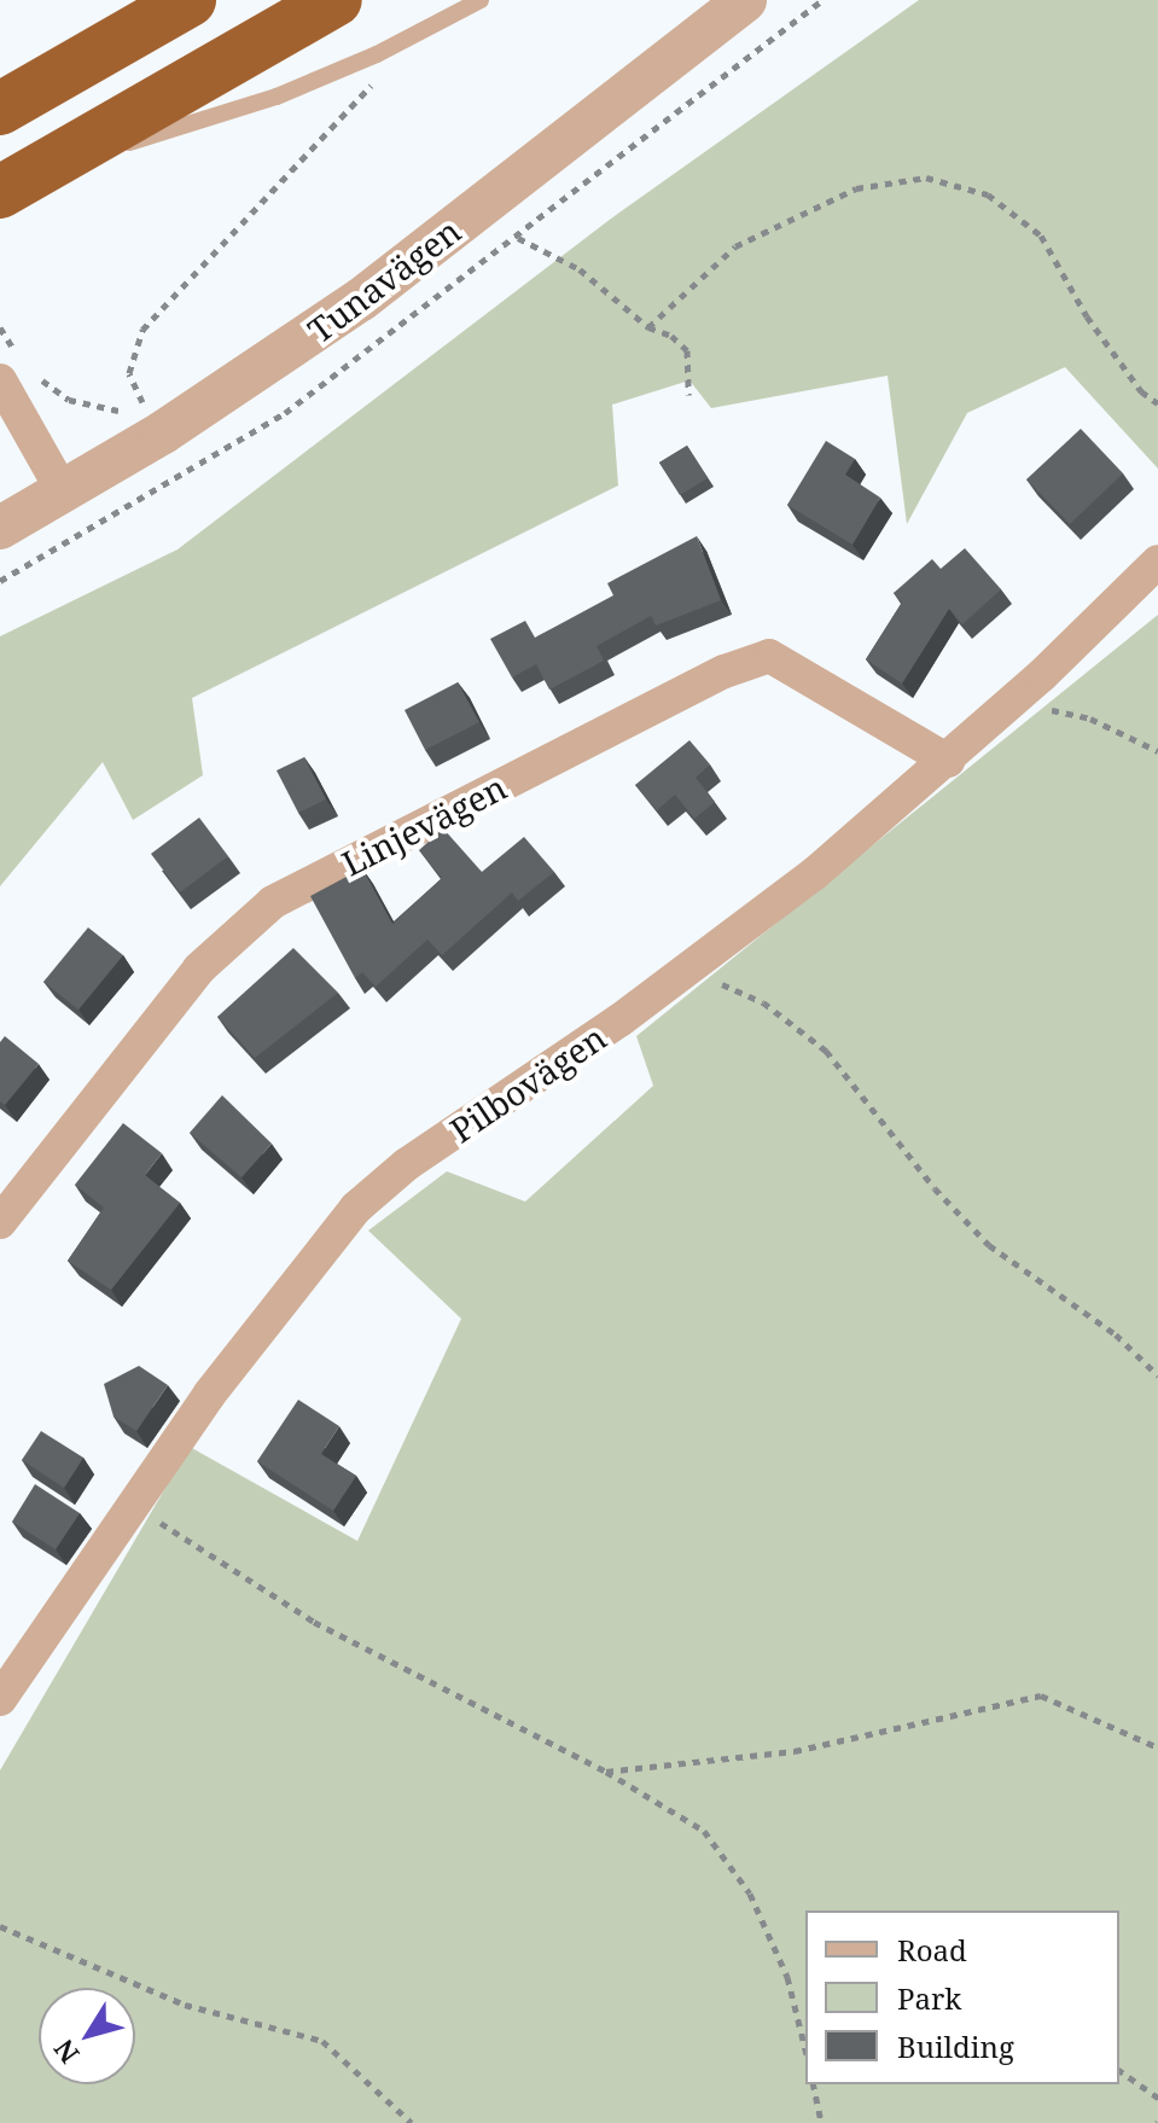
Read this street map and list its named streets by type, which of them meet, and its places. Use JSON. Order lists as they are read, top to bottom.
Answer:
{
  "streets": {
    "street": ["Tunavägen", "Linjevägen", "Pilbovägen"]
  },
  "crossings": [
    ["Linjevägen", "Pilbovägen"]
  ],
  "legend": ["Road", "Park", "Building"],
  "north": "bottom left"
}
